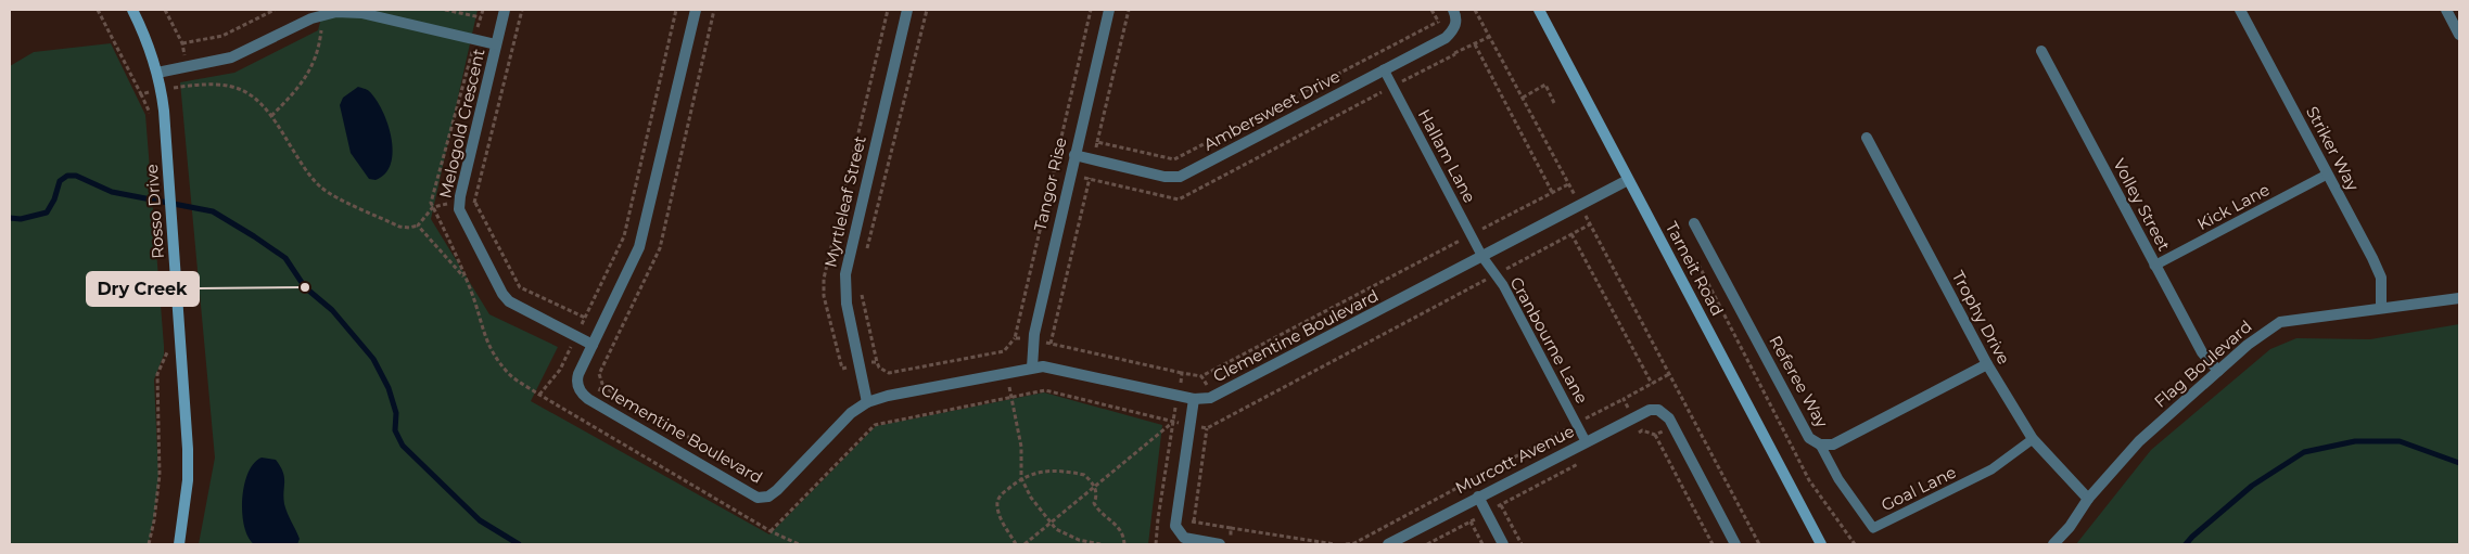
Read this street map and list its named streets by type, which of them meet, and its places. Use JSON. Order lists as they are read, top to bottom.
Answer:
{
  "streets": {
    "street": [
      "Ambersweet Drive",
      "Melogold Crescent",
      "Striker Way",
      "Tangor Rise",
      "Myrtleleaf Street",
      "Volley Street",
      "Rosso Drive",
      "Tarneit Road",
      "Trophy Drive",
      "Clementine Boulevard",
      "Flag Boulevard",
      "Referee Way",
      "Murcott Avenue"
    ],
    "lane": [
      "Hallam Lane",
      "Kick Lane",
      "Cranbourne Lane",
      "Goal Lane"
    ]
  },
  "crossings": [
    ["Ambersweet Drive", "Hallam Lane"],
    ["Ambersweet Drive", "Tangor Rise"],
    ["Melogold Crescent", "Clementine Boulevard"],
    ["Striker Way", "Kick Lane"],
    ["Striker Way", "Flag Boulevard"],
    ["Hallam Lane", "Clementine Boulevard"],
    ["Hallam Lane", "Cranbourne Lane"],
    ["Tangor Rise", "Clementine Boulevard"],
    ["Myrtleleaf Street", "Clementine Boulevard"],
    ["Volley Street", "Kick Lane"],
    ["Volley Street", "Flag Boulevard"],
    ["Tarneit Road", "Clementine Boulevard"],
    ["Trophy Drive", "Flag Boulevard"],
    ["Trophy Drive", "Referee Way"],
    ["Trophy Drive", "Goal Lane"],
    ["Clementine Boulevard", "Cranbourne Lane"],
    ["Cranbourne Lane", "Murcott Avenue"],
    ["Referee Way", "Goal Lane"]
  ],
  "places": ["Dry Creek"]
}
